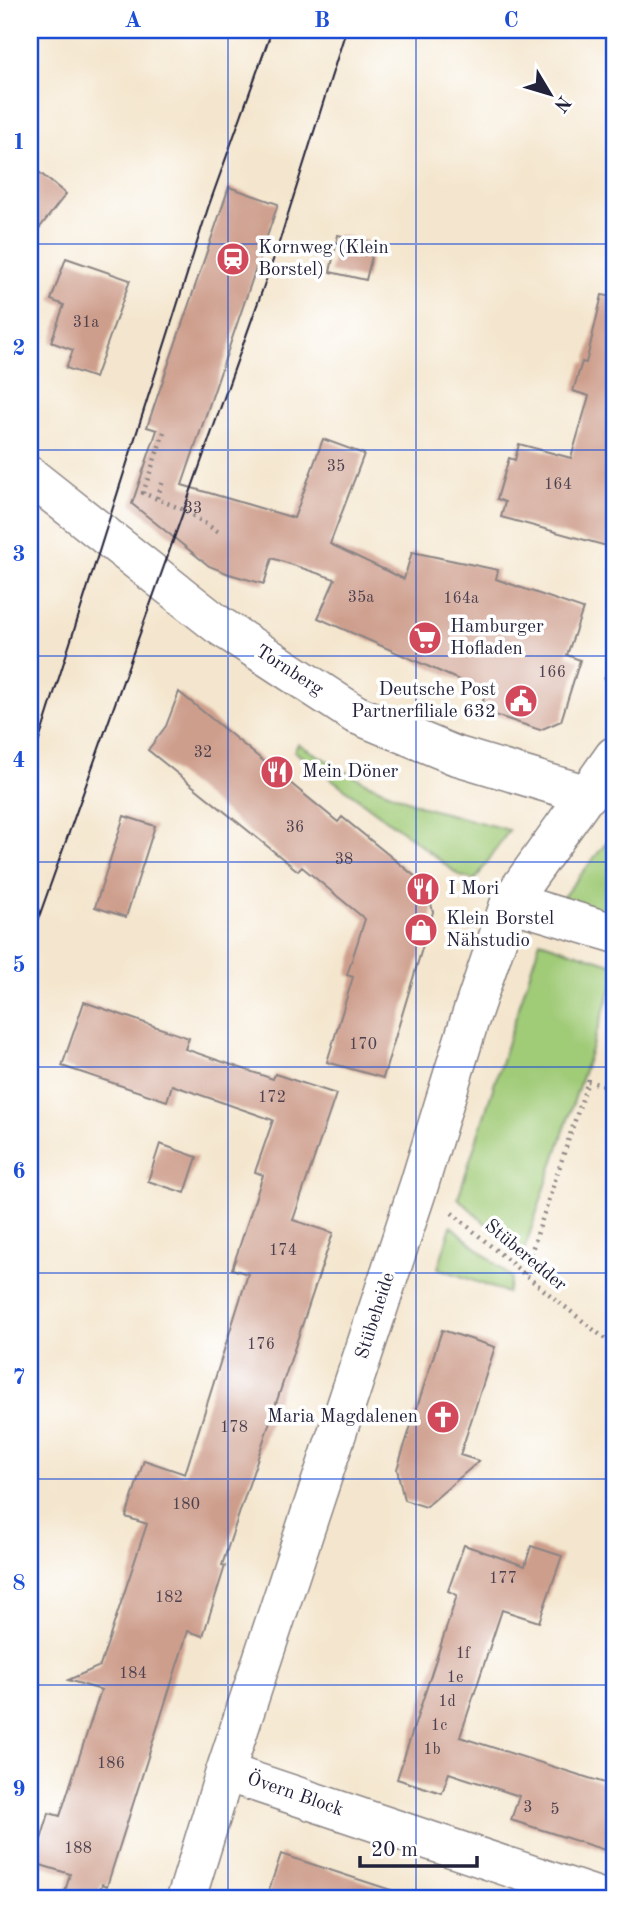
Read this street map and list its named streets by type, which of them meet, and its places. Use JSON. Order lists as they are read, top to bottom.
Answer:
{
  "streets": {
    "street": ["Tornberg", "Stübeheide", "Övern Block"],
    "path": ["Stüberedder"]
  },
  "crossings": [
    ["Tornberg", "Stübeheide"],
    ["Stüberedder", "Stübeheide"],
    ["Stübeheide", "Övern Block"]
  ],
  "places": {
    "station": ["Kornweg (Klein Borstel)"],
    "supermarket": ["Hamburger Hofladen"],
    "public building": ["Deutsche Post Partnerfiliale 632"],
    "restaurant": ["Mein Döner", "I Mori"],
    "shop": ["Klein Borstel Nähstudio"],
    "church": ["Maria Magdalenen"]
  },
  "house_numbers": [
    "31a",
    "35",
    "164",
    "33",
    "35a",
    "164a",
    "166",
    "32",
    "36",
    "38",
    "170",
    "172",
    "174",
    "176",
    "178",
    "180",
    "177",
    "182",
    "1f",
    "184",
    "1e",
    "1d",
    "1c",
    "1b",
    "186",
    "3",
    "5",
    "188"
  ],
  "scale_bar": "20 m",
  "north": "bottom right",
  "grid": {
    "columns": ["A", "B", "C"],
    "rows": [
      "1",
      "2",
      "3",
      "4",
      "5",
      "6",
      "7",
      "8",
      "9"
    ]
  }
}
